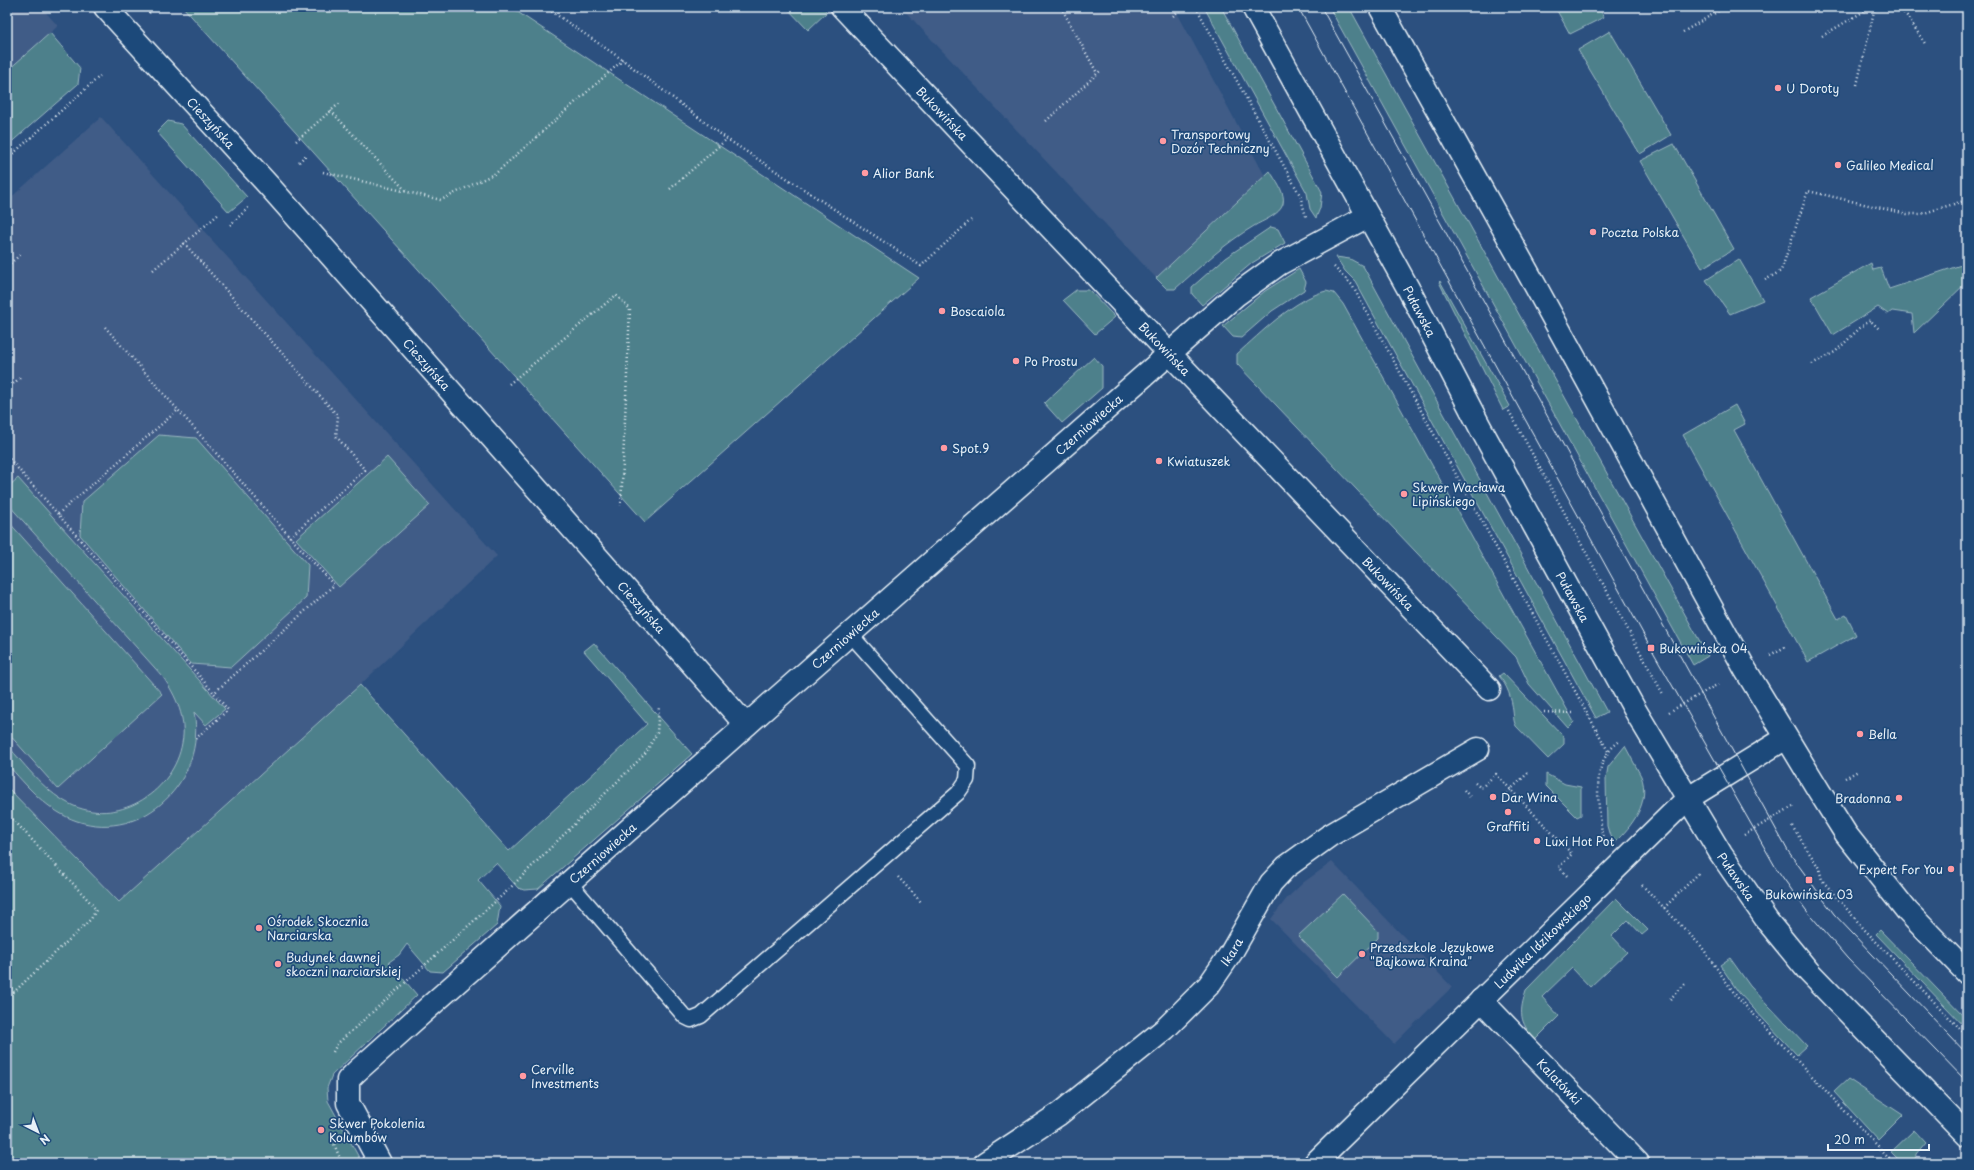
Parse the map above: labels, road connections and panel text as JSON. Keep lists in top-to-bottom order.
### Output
{
  "streets": {
    "street": [
      "Bukowińska",
      "Cieszyńska",
      "Puławska",
      "Czerniowiecka",
      "Ludwika Idzikowskiego",
      "Ikara",
      "Kalatówki"
    ]
  },
  "crossings": [
    ["Bukowińska", "Czerniowiecka"],
    ["Cieszyńska", "Czerniowiecka"],
    ["Puławska", "Czerniowiecka"],
    ["Puławska", "Ludwika Idzikowskiego"],
    ["Ludwika Idzikowskiego", "Kalatówki"]
  ],
  "places": {
    "other": [
      "U Doroty",
      "Transportowy Dozór Techniczny",
      "Galileo Medical",
      "Alior Bank",
      "Poczta Polska",
      "Boscaiola",
      "Po Prostu",
      "Spot.9",
      "Kwiatuszek",
      "Skwer Wacława Lipińskiego",
      "Bella",
      "Dar Wina",
      "Bradonna",
      "Graffiti",
      "Luxi Hot Pot",
      "Expert For You",
      "Ośrodek Skocznia Narciarska",
      "Przedszkole Językowe \"Bajkowa Kraina\"",
      "Budynek dawnej skoczni narciarskiej",
      "Cerville Investments",
      "Skwer Pokolenia Kolumbów"
    ],
    "transit": ["Bukowińska 04", "Bukowińska 03"]
  },
  "scale_bar": "20 m",
  "north": "bottom right"
}
